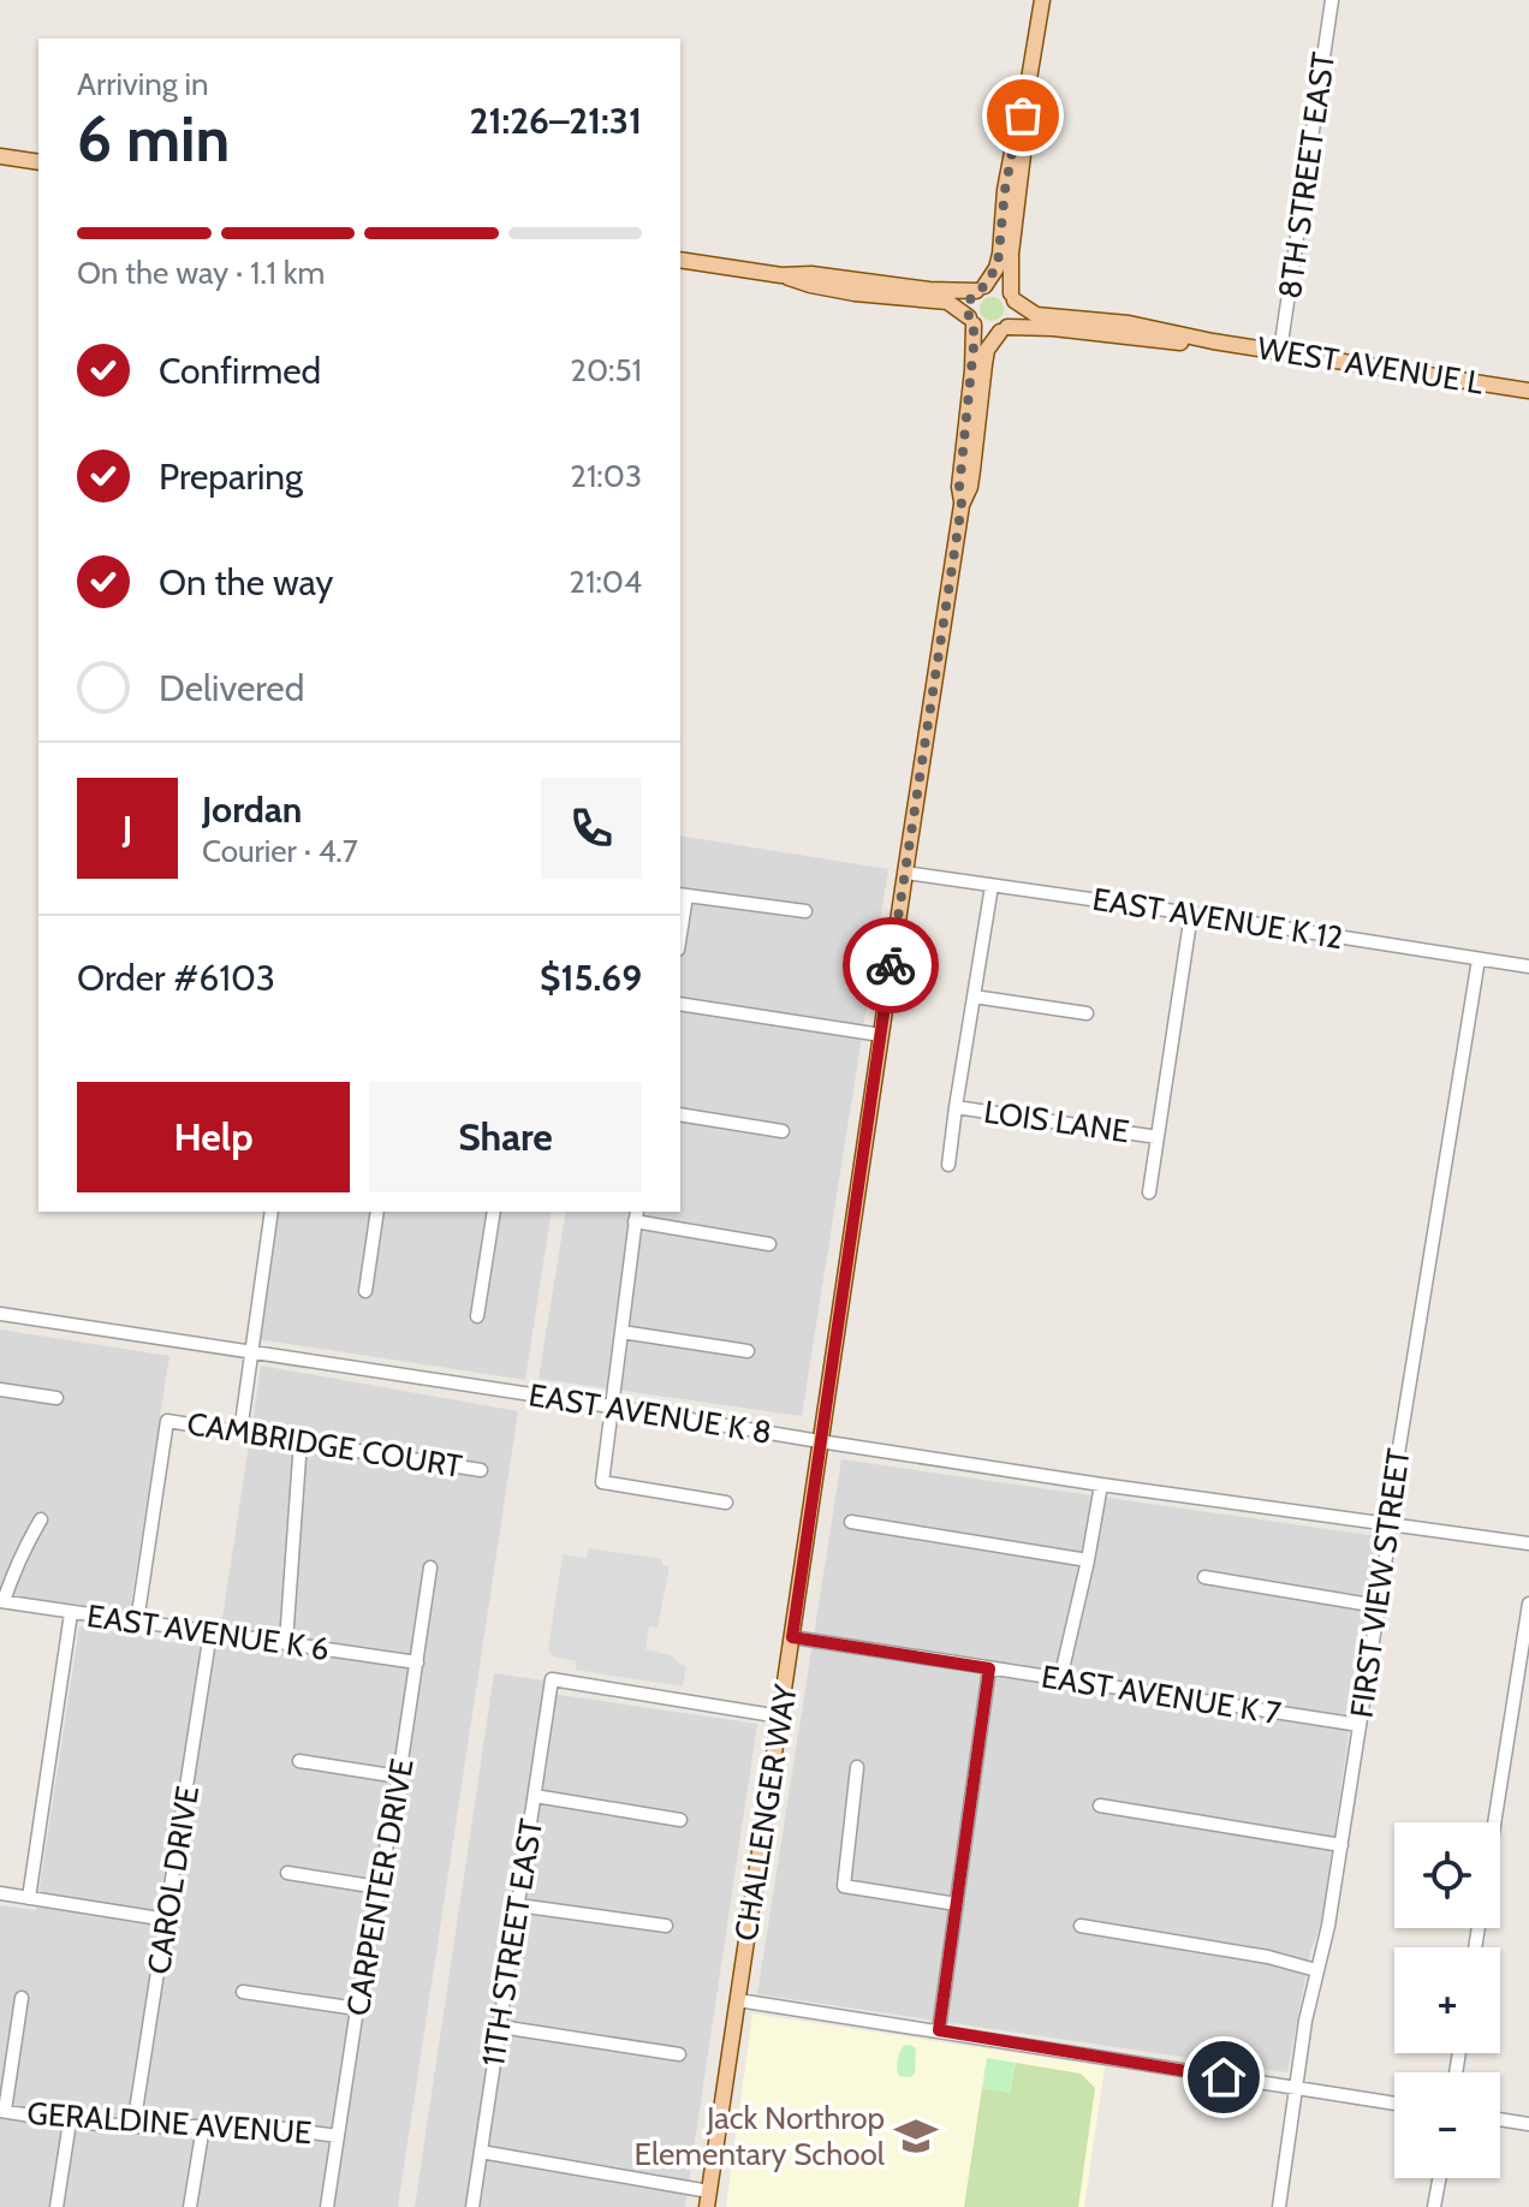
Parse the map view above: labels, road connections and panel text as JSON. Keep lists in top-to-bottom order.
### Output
{
  "streets": {
    "main road": ["WEST AVENUE L", "CHALLENGER WAY"],
    "street": [
      "8TH STREET EAST",
      "EAST AVENUE K 12",
      "LOIS LANE",
      "EAST AVENUE K 8",
      "CAMBRIDGE COURT",
      "FIRST VIEW STREET",
      "EAST AVENUE K 6",
      "EAST AVENUE K 7",
      "CAROL DRIVE",
      "CARPENTER DRIVE",
      "11TH STREET EAST",
      "GERALDINE AVENUE"
    ]
  },
  "crossings": [
    ["8TH STREET EAST", "WEST AVENUE L"],
    ["WEST AVENUE L", "CHALLENGER WAY"],
    ["EAST AVENUE K 12", "FIRST VIEW STREET"],
    ["EAST AVENUE K 12", "CHALLENGER WAY"],
    ["EAST AVENUE K 8", "FIRST VIEW STREET"],
    ["EAST AVENUE K 8", "CHALLENGER WAY"],
    ["CAMBRIDGE COURT", "EAST AVENUE K 6"],
    ["FIRST VIEW STREET", "EAST AVENUE K 7"],
    ["EAST AVENUE K 6", "CAROL DRIVE"],
    ["EAST AVENUE K 6", "CARPENTER DRIVE"],
    ["EAST AVENUE K 7", "CHALLENGER WAY"],
    ["CHALLENGER WAY", "11TH STREET EAST"],
    ["CAROL DRIVE", "GERALDINE AVENUE"],
    ["CARPENTER DRIVE", "GERALDINE AVENUE"]
  ],
  "places": {
    "school or university": ["Jack Northrop Elementary School"]
  },
  "page": {
    "heading": ["6 min", "Arriving in", "21:26–21:31"],
    "panel": [
      "Jordan",
      "Courier · 4.7",
      "Order #6103",
      "$15.69"
    ],
    "bar": "On the way · 1.1 km",
    "list": [
      ["Confirmed", "20:51"],
      ["Preparing", "21:03"],
      ["On the way", "21:04"],
      "Delivered"
    ],
    "round": "J",
    "buttons": ["Help", "Share"],
    "map_buttons": ["+", "−"]
  }
}
